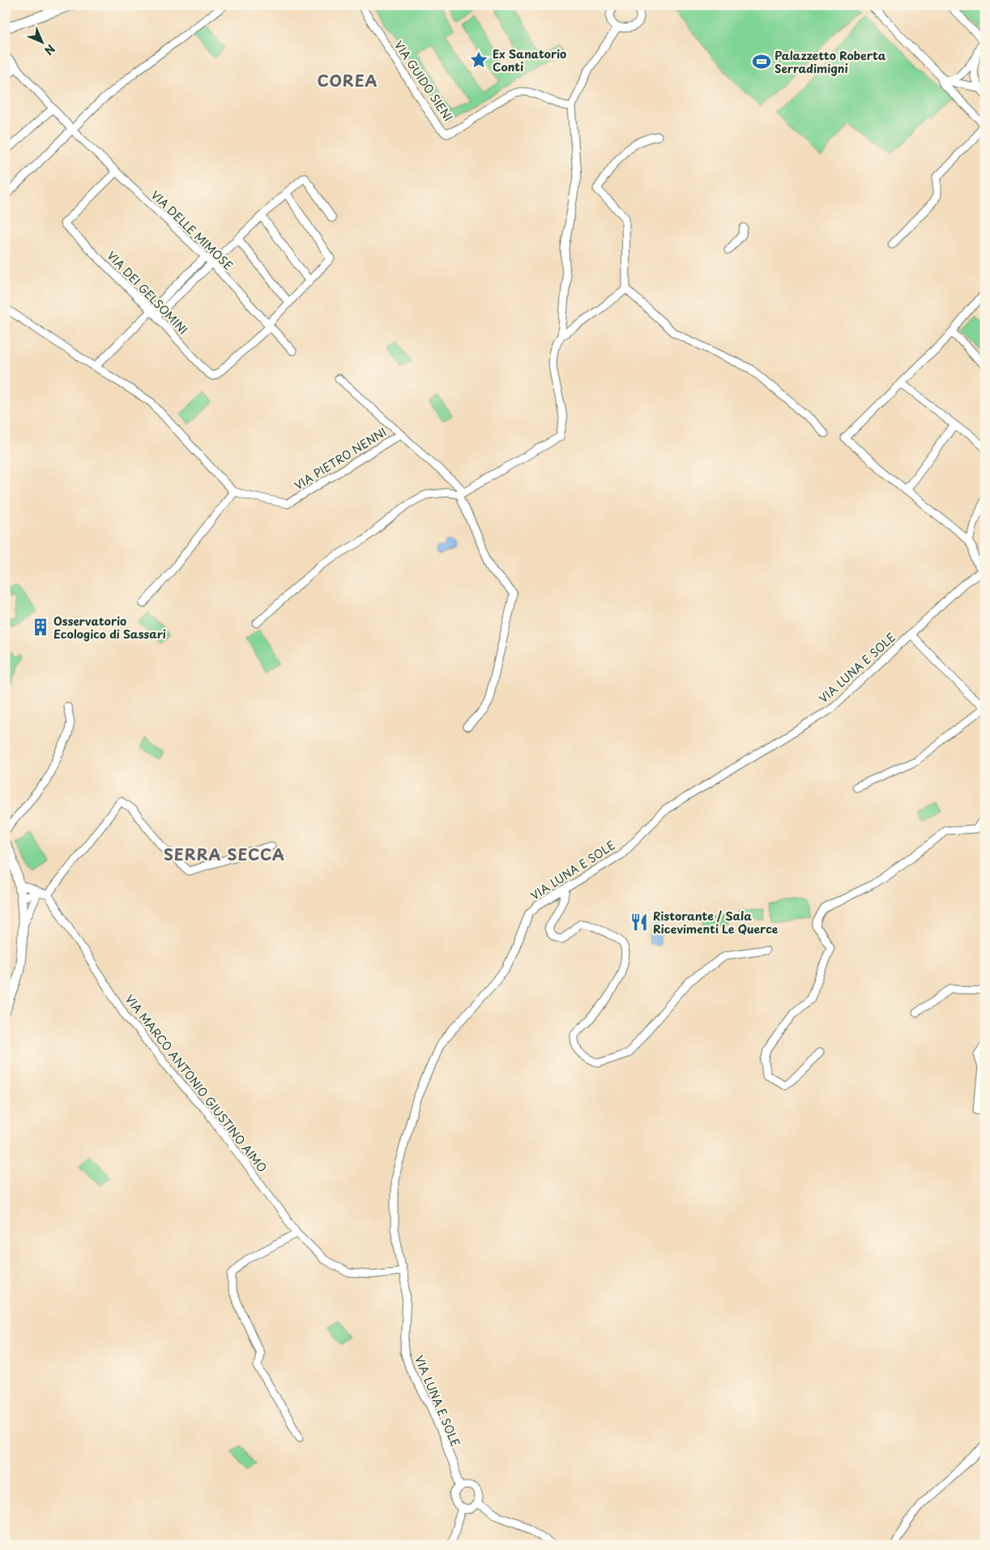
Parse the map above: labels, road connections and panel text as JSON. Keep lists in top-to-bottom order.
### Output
{
  "streets": {
    "street": [
      "VIA GUIDO SIENI",
      "VIA DELLE MIMOSE",
      "VIA DEI GELSOMINI",
      "VIA PIETRO NENNI",
      "VIA LUNA E SOLE",
      "VIA MARCO ANTONIO GIUSTINO AIMO"
    ]
  },
  "crossings": [
    ["VIA DELLE MIMOSE", "VIA DEI GELSOMINI"],
    ["VIA LUNA E SOLE", "VIA MARCO ANTONIO GIUSTINO AIMO"]
  ],
  "districts": ["COREA", "SERRA SECCA"],
  "places": {
    "place": ["Ex Sanatorio Conti"],
    "sports": ["Palazzetto Roberta Serradimigni"],
    "building": ["Osservatorio Ecologico di Sassari"],
    "restaurant": ["Ristorante / Sala Ricevimenti Le Querce"]
  },
  "north": "bottom right"
}
